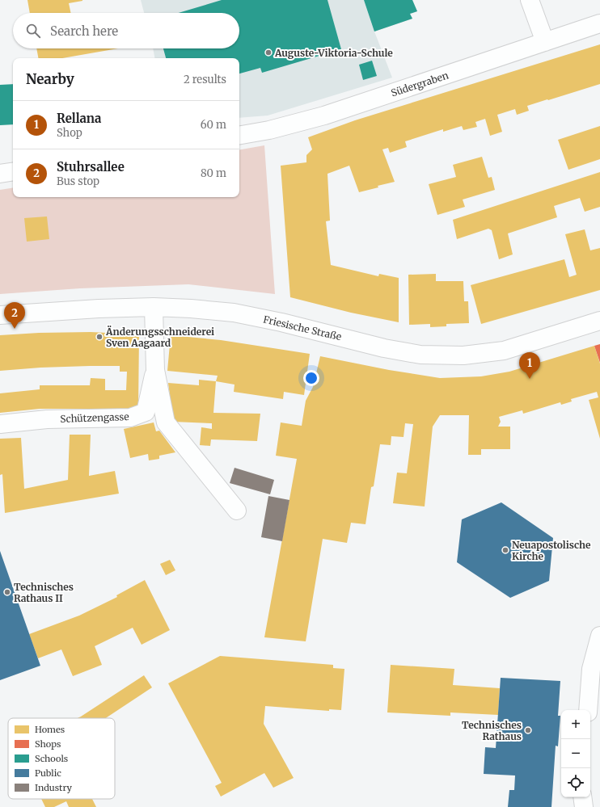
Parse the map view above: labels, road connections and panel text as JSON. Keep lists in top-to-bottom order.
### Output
{
  "streets": {
    "street": ["Südergraben", "Friesische Straße", "Schützengasse"]
  },
  "crossings": [
    ["Friesische Straße", "Schützengasse"]
  ],
  "places": [
    "Auguste-Viktoria-Schule",
    "Änderungsschneiderei Sven Aagaard",
    "Neuapostolische Kirche",
    "Technisches Rathaus II",
    "Technisches Rathaus"
  ],
  "legend": [
    "Homes",
    "Shops",
    "Schools",
    "Public",
    "Industry"
  ],
  "page": {
    "search": "Search here",
    "heading": ["Nearby", "2 results"],
    "list": [
      {
        "mark": "1",
        "name": "Rellana",
        "note": "Shop",
        "value": "60 m"
      },
      {
        "mark": "2",
        "name": "Stuhrsallee",
        "note": "Bus stop",
        "value": "80 m"
      }
    ],
    "pins": ["2", "1"],
    "map_buttons": ["+", "−"]
  }
}
